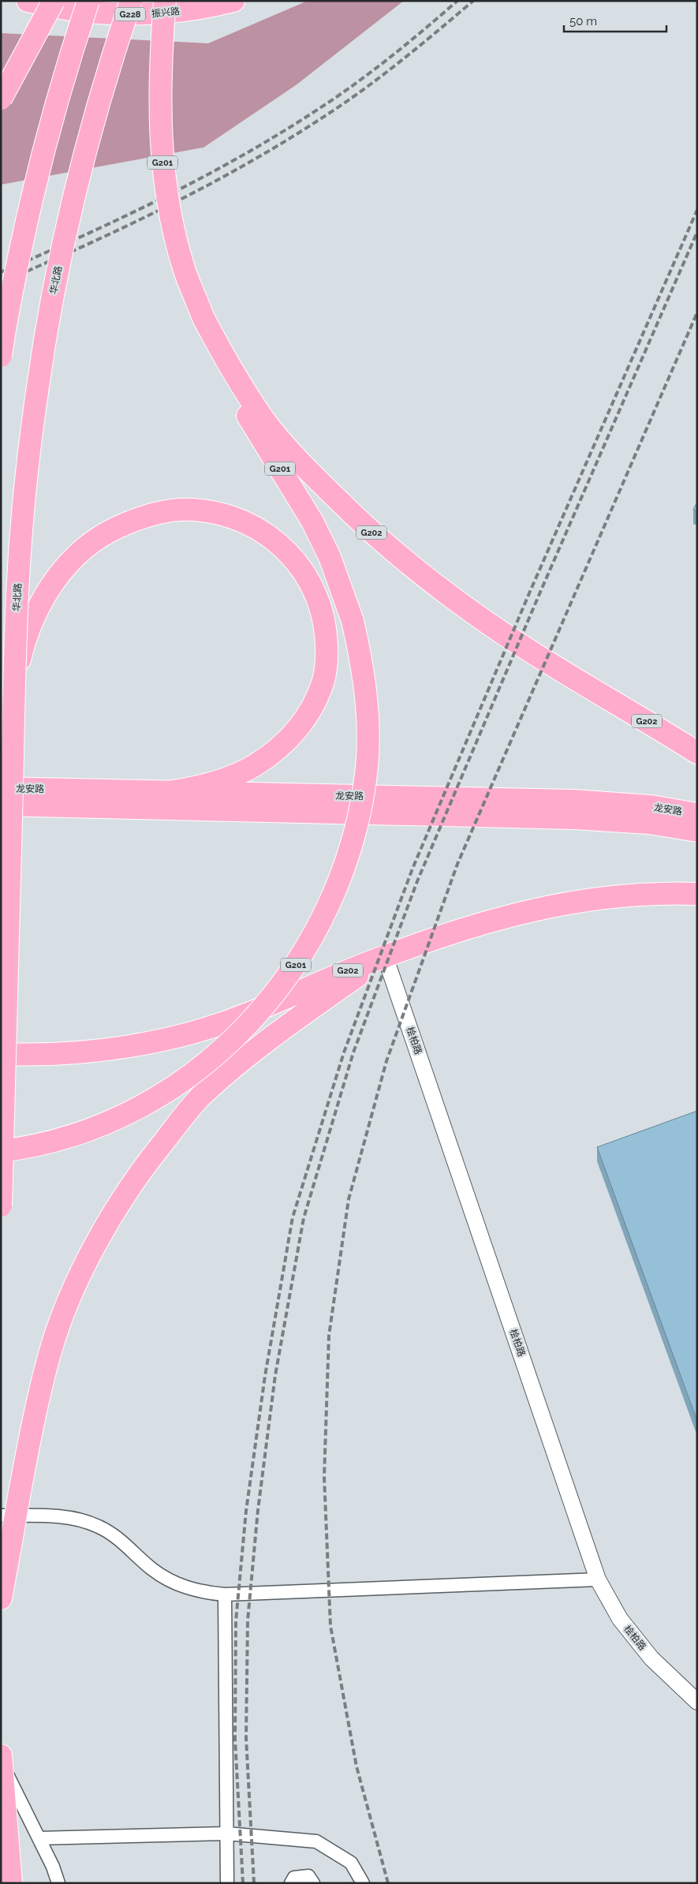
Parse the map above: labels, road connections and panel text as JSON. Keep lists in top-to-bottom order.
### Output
{
  "streets": {
    "highway": [
      "振兴路",
      "G228",
      "G201",
      "华北路",
      "G202",
      "龙安路"
    ],
    "street": ["桧柏路"]
  },
  "crossings": [
    ["G201", "G202"],
    ["G202", "桧柏路"]
  ],
  "scale_bar": "50 m"
}
